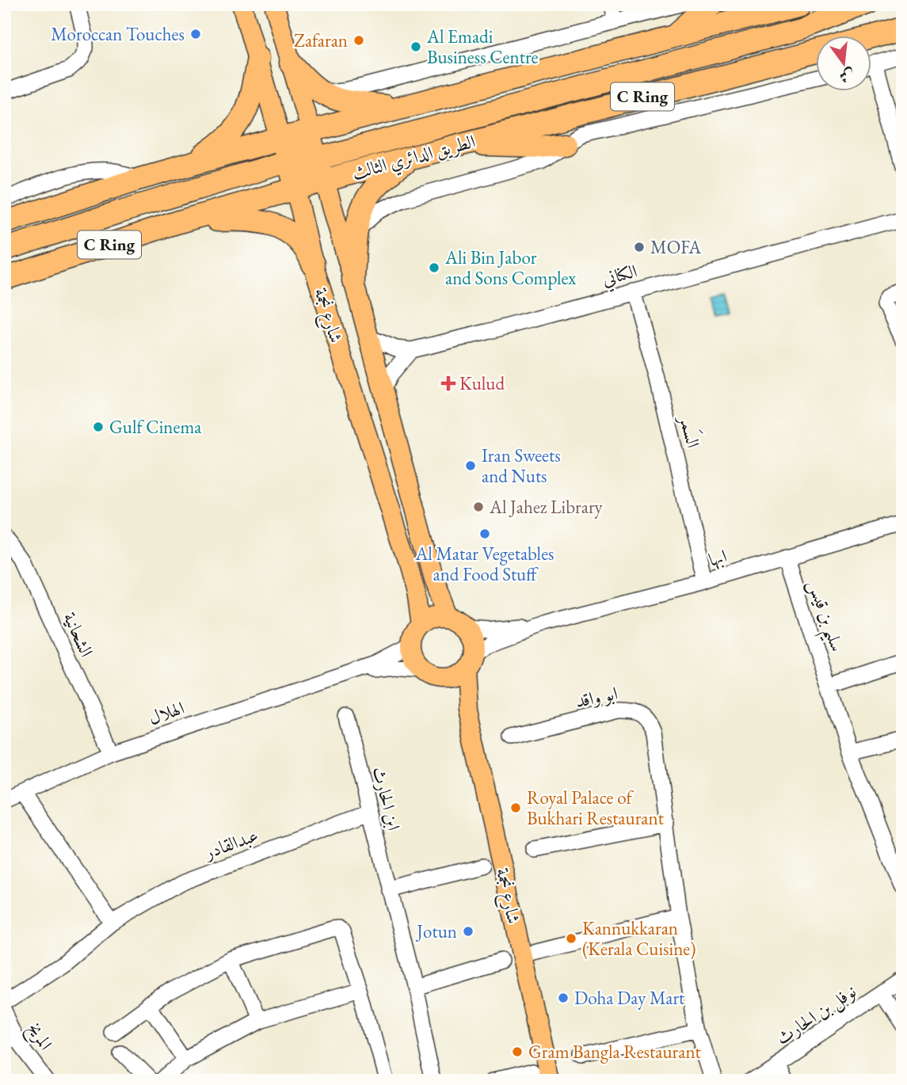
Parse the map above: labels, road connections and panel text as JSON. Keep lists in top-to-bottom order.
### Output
{
  "streets": {
    "highway": ["C Ring", "الطريق الدائري الثالث"],
    "main road": ["شارع نجمة"],
    "street": [
      "الكناني",
      "السَمر",
      "ابها",
      "سليم بن قيس",
      "الشحانية",
      "ابو واقد",
      "الهلال",
      "ابن الحارث",
      "عبدالقادر",
      "نوفل بن الحارث",
      "المريخ"
    ]
  },
  "crossings": [
    ["الطريق الدائري الثالث", "شارع نجمة"],
    ["الكناني", "شارع نجمة"],
    ["الكناني", "السَمر"],
    ["شارع نجمة", "ابها"],
    ["شارع نجمة", "الهلال"],
    ["السَمر", "ابها"],
    ["ابها", "سليم بن قيس"],
    ["ابها", "الهلال"],
    ["الشحانية", "الهلال"],
    ["ابن الحارث", "عبدالقادر"]
  ],
  "places": {
    "other": [
      "Moroccan Touches",
      "Zafaran",
      "Al Emadi Business Centre",
      "MOFA",
      "Ali Bin Jabor and Sons Complex",
      "Gulf Cinema",
      "Iran Sweets and Nuts",
      "Al Jahez Library",
      "Al Matar Vegetables and Food Stuff",
      "Royal Palace of Bukhari Restaurant",
      "Jotun",
      "Kannukkaran (Kerala Cuisine)",
      "Doha Day Mart",
      "Gram Bangla Restaurant"
    ],
    "health": ["Kulud"]
  },
  "north": "bottom"
}
